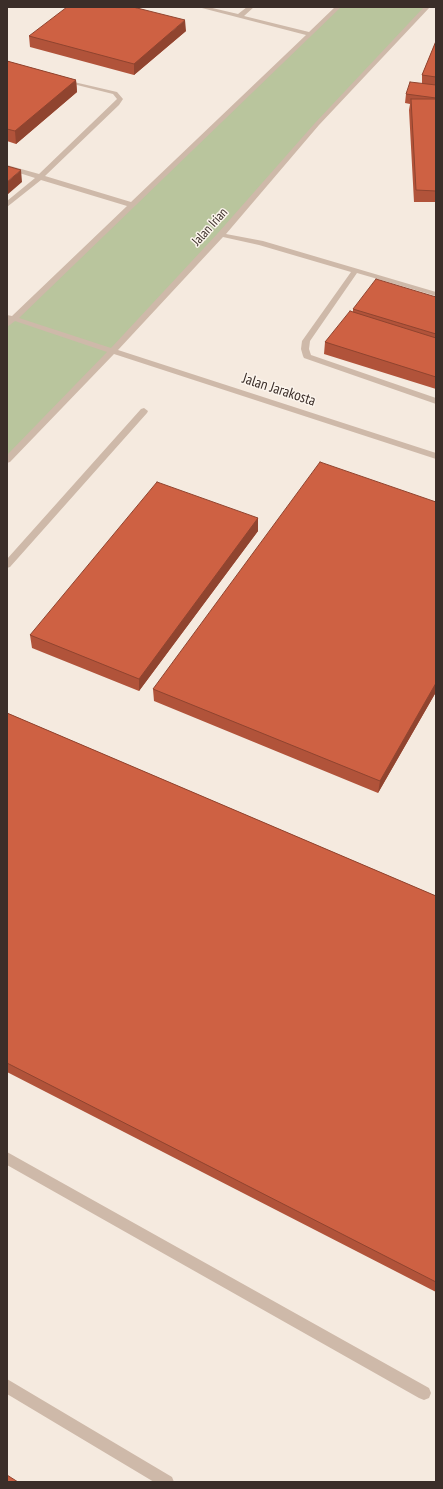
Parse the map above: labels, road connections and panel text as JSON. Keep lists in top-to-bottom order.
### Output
{
  "streets": {
    "street": ["Jalan Irian", "Jalan Jarakosta"]
  },
  "crossings": [
    ["Jalan Irian", "Jalan Jarakosta"]
  ]
}
